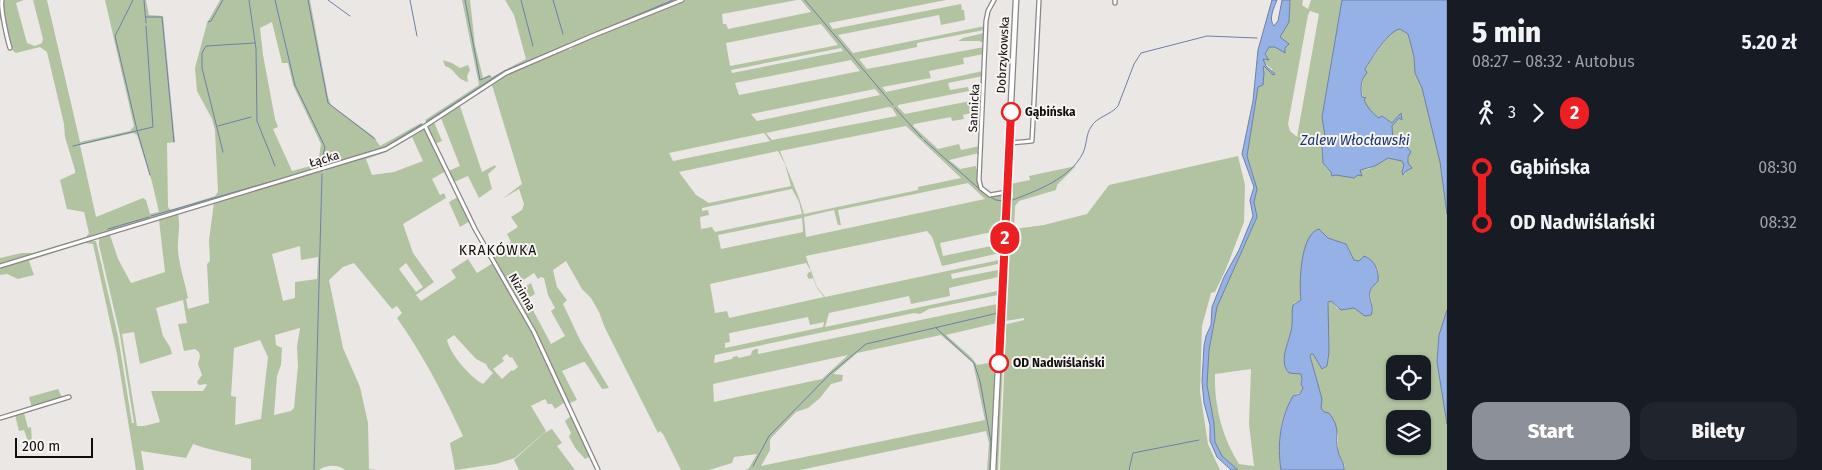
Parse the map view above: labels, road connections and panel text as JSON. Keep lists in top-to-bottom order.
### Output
{
  "streets": {
    "main road": ["Dobrzykowska"],
    "street": ["Sannicka", "Łącka", "Nizinna"]
  },
  "crossings": [
    ["Dobrzykowska", "Sannicka"],
    ["Łącka", "Nizinna"]
  ],
  "districts": ["KRAKÓWKA"],
  "water": ["Zalew Włocławski"],
  "places": ["Gąbińska", "OD Nadwiślański"],
  "lines": ["bus line 2"],
  "scale_bar": "200 m",
  "page": {
    "on_map": "2",
    "heading": ["5 min", "08:27 – 08:32 · Autobus", "5.20 zł"],
    "legs": ["3", "2"],
    "list": [
      {
        "name": "Gąbińska",
        "value": "08:30"
      },
      {
        "name": "OD Nadwiślański",
        "value": "08:32"
      }
    ],
    "buttons": ["Start", "Bilety"],
    "scale": "200 m"
  }
}
